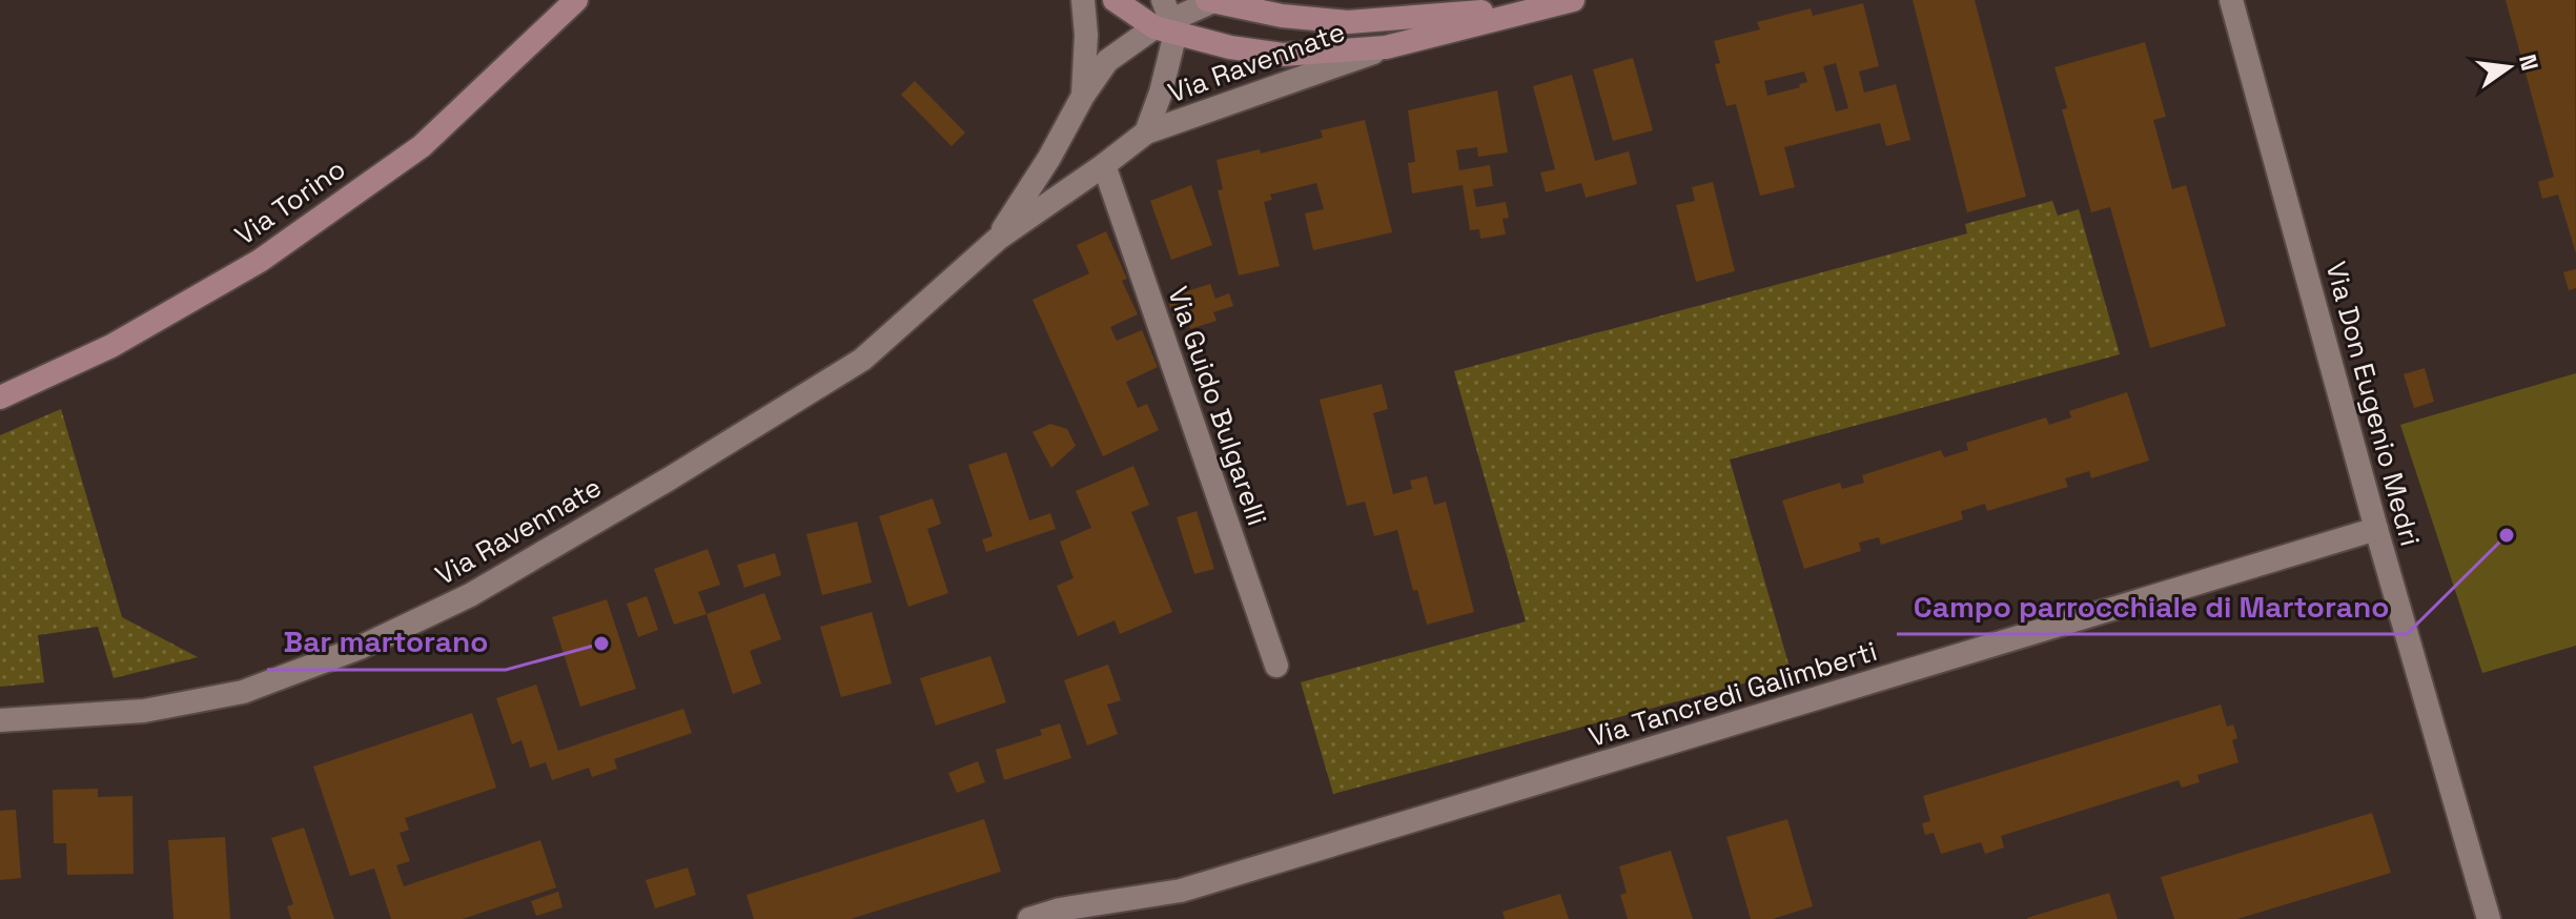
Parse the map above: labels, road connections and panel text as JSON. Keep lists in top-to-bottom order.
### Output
{
  "streets": {
    "main road": ["Via Ravennate", "Via Torino"],
    "street": ["Via Don Eugenio Medri", "Via Guido Bulgarelli", "Via Tancredi Galimberti"]
  },
  "crossings": [
    ["Via Ravennate", "Via Guido Bulgarelli"],
    ["Via Don Eugenio Medri", "Via Tancredi Galimberti"]
  ],
  "places": ["Campo parrocchiale di Martorano", "Bar martorano"],
  "north": "right"
}
